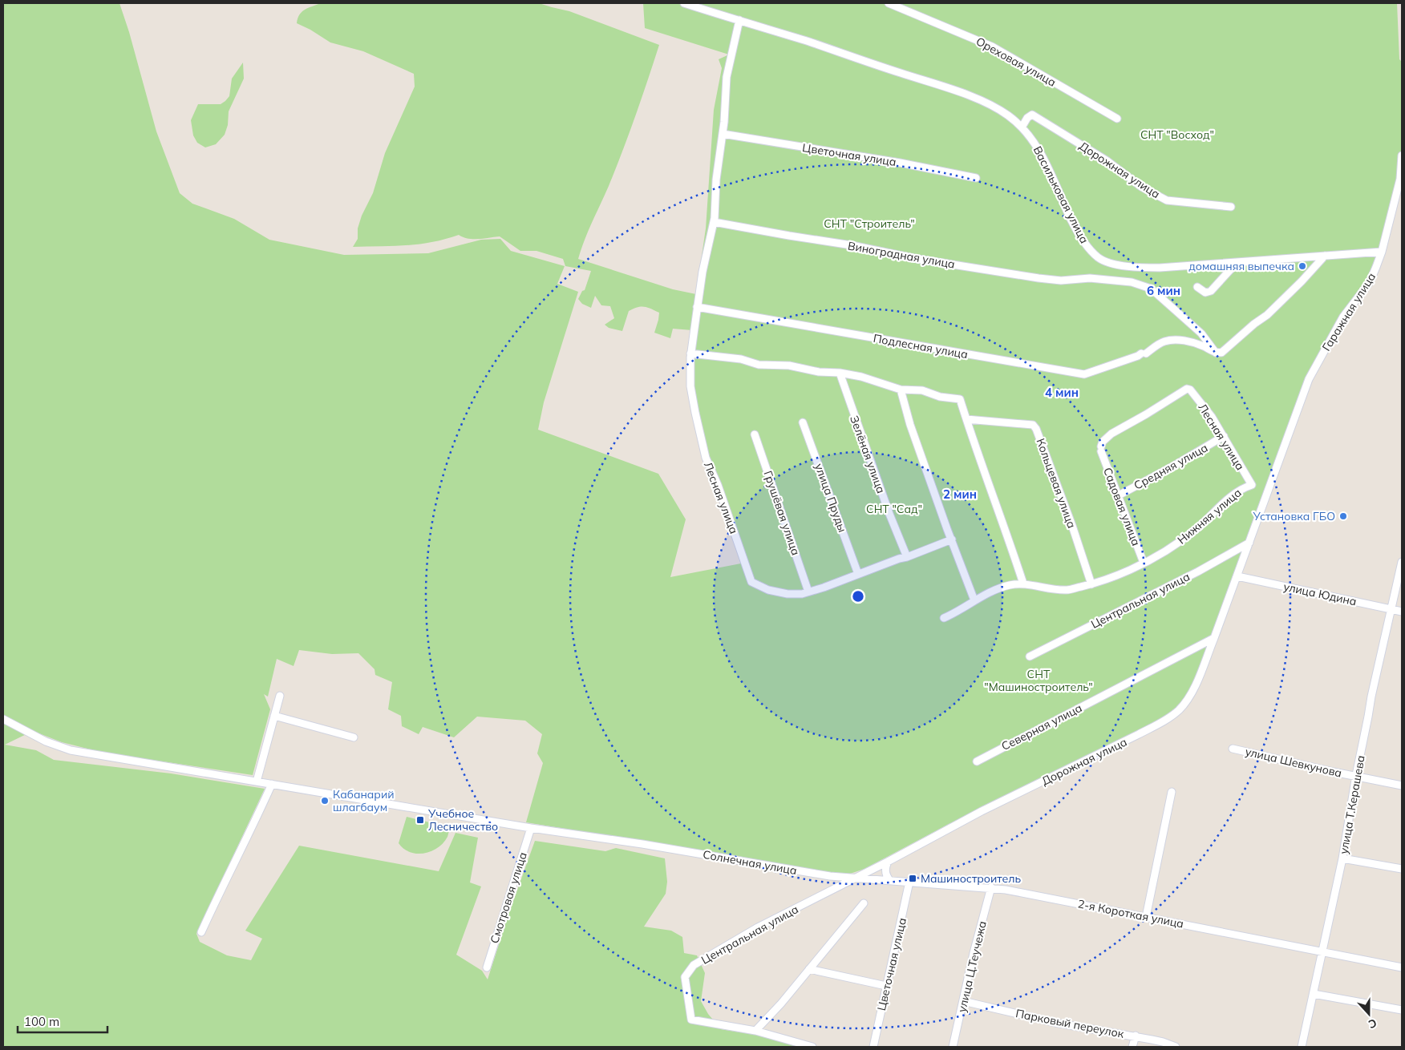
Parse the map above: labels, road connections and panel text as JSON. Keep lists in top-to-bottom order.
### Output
{
  "streets": {
    "street": [
      "Ореховая улица",
      "Цветочная улица",
      "Дорожная улица",
      "Васильковая улица",
      "Виноградная улица",
      "Гаражная улица",
      "Подлесная улица",
      "Лесная улица",
      "Зелёная улица",
      "Средняя улица",
      "Кольцевая улица",
      "улица Пруды",
      "Садовая улица",
      "Грушёвая улица",
      "Нижняя улица",
      "улица Юдина",
      "Центральная улица",
      "Северная улица",
      "улица Шевкунова",
      "улица Т.Керашева",
      "Солнечная улица",
      "Смотровая улица",
      "2-я Короткая улица",
      "улица Ц.Теучежа",
      "Парковый переулок"
    ]
  },
  "crossings": [
    ["Цветочная улица", "2-я Короткая улица"],
    ["Дорожная улица", "Васильковая улица"],
    ["Дорожная улица", "Гаражная улица"],
    ["Дорожная улица", "улица Юдина"],
    ["Дорожная улица", "Центральная улица"],
    ["Дорожная улица", "Северная улица"],
    ["Дорожная улица", "Солнечная улица"],
    ["Дорожная улица", "2-я Короткая улица"],
    ["Виноградная улица", "Подлесная улица"],
    ["Гаражная улица", "улица Юдина"],
    ["Гаражная улица", "Центральная улица"],
    ["Лесная улица", "Средняя улица"],
    ["Лесная улица", "Садовая улица"],
    ["Лесная улица", "Грушёвая улица"],
    ["Лесная улица", "Нижняя улица"],
    ["Средняя улица", "Садовая улица"],
    ["Кольцевая улица", "Нижняя улица"],
    ["Садовая улица", "Нижняя улица"],
    ["улица Юдина", "улица Т.Керашева"],
    ["Центральная улица", "Солнечная улица"],
    ["Центральная улица", "2-я Короткая улица"],
    ["улица Шевкунова", "улица Т.Керашева"],
    ["улица Т.Керашева", "2-я Короткая улица"],
    ["Солнечная улица", "Смотровая улица"],
    ["Солнечная улица", "2-я Короткая улица"],
    ["2-я Короткая улица", "улица Ц.Теучежа"],
    ["улица Ц.Теучежа", "Парковый переулок"]
  ],
  "parks": [
    "СНТ \"Восход\"",
    "СНТ \"Строитель\"",
    "СНТ \"Сад\"",
    "СНТ \"Машиностроитель\""
  ],
  "places": {
    "other": ["домашняя выпечка", "Установка ГБО", "Кабанарий шлагбаум"],
    "transit": ["Учебное Лесничество", "Машиностроитель"]
  },
  "scale_bar": "100 m",
  "north": "bottom",
  "rings": ["6 мин", "4 мин", "2 мин"]
}
